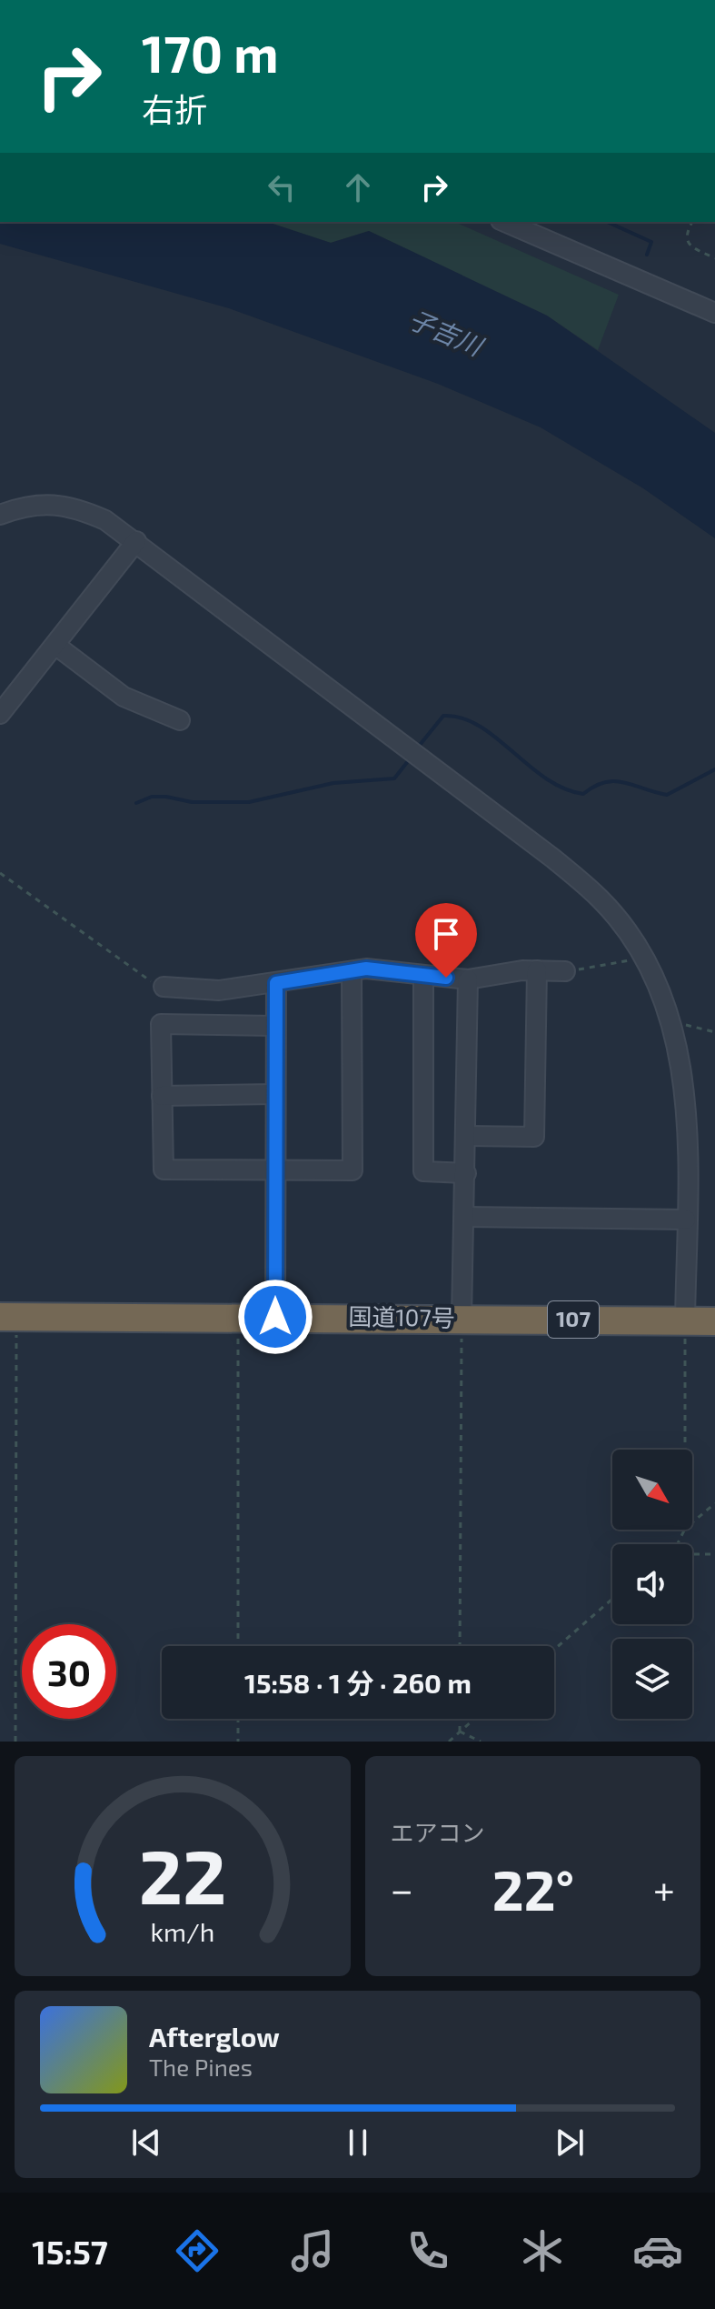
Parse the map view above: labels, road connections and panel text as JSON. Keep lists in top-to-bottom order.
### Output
{
  "streets": {
    "highway": ["国道107号", "107"]
  },
  "water": ["子吉川"],
  "north": "bottom right",
  "page": {
    "turn": ["170 m", "右折"],
    "limit": "30",
    "trip": "15:58 · 1 分 · 260 m",
    "tile": "エアコン",
    "heat": ["−", "22°", "+"],
    "song": ["Afterglow", "The Pines"],
    "tabs": "15:57",
    "gauge": ["22", "km/h"]
  }
}
